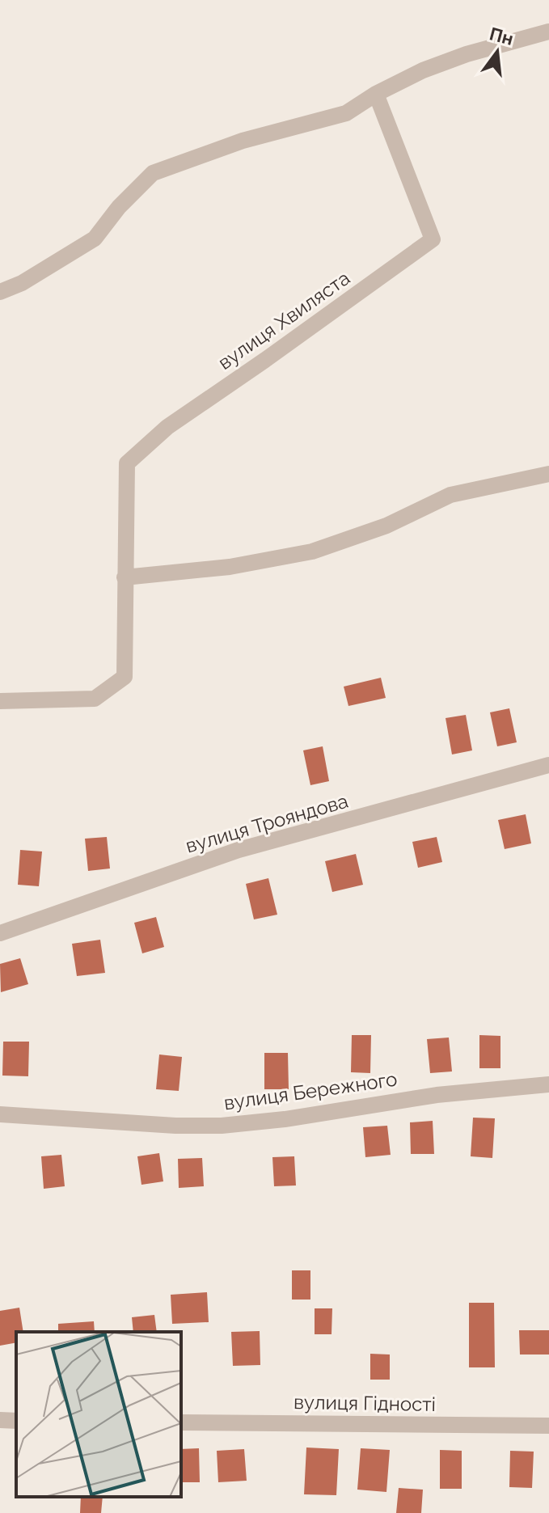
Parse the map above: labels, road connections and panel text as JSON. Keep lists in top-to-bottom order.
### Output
{
  "streets": {
    "street": [
      "вулиця Хвиляста",
      "вулиця Трояндова",
      "вулиця Бережного",
      "вулиця Гідності"
    ]
  },
  "north": "top"
}
